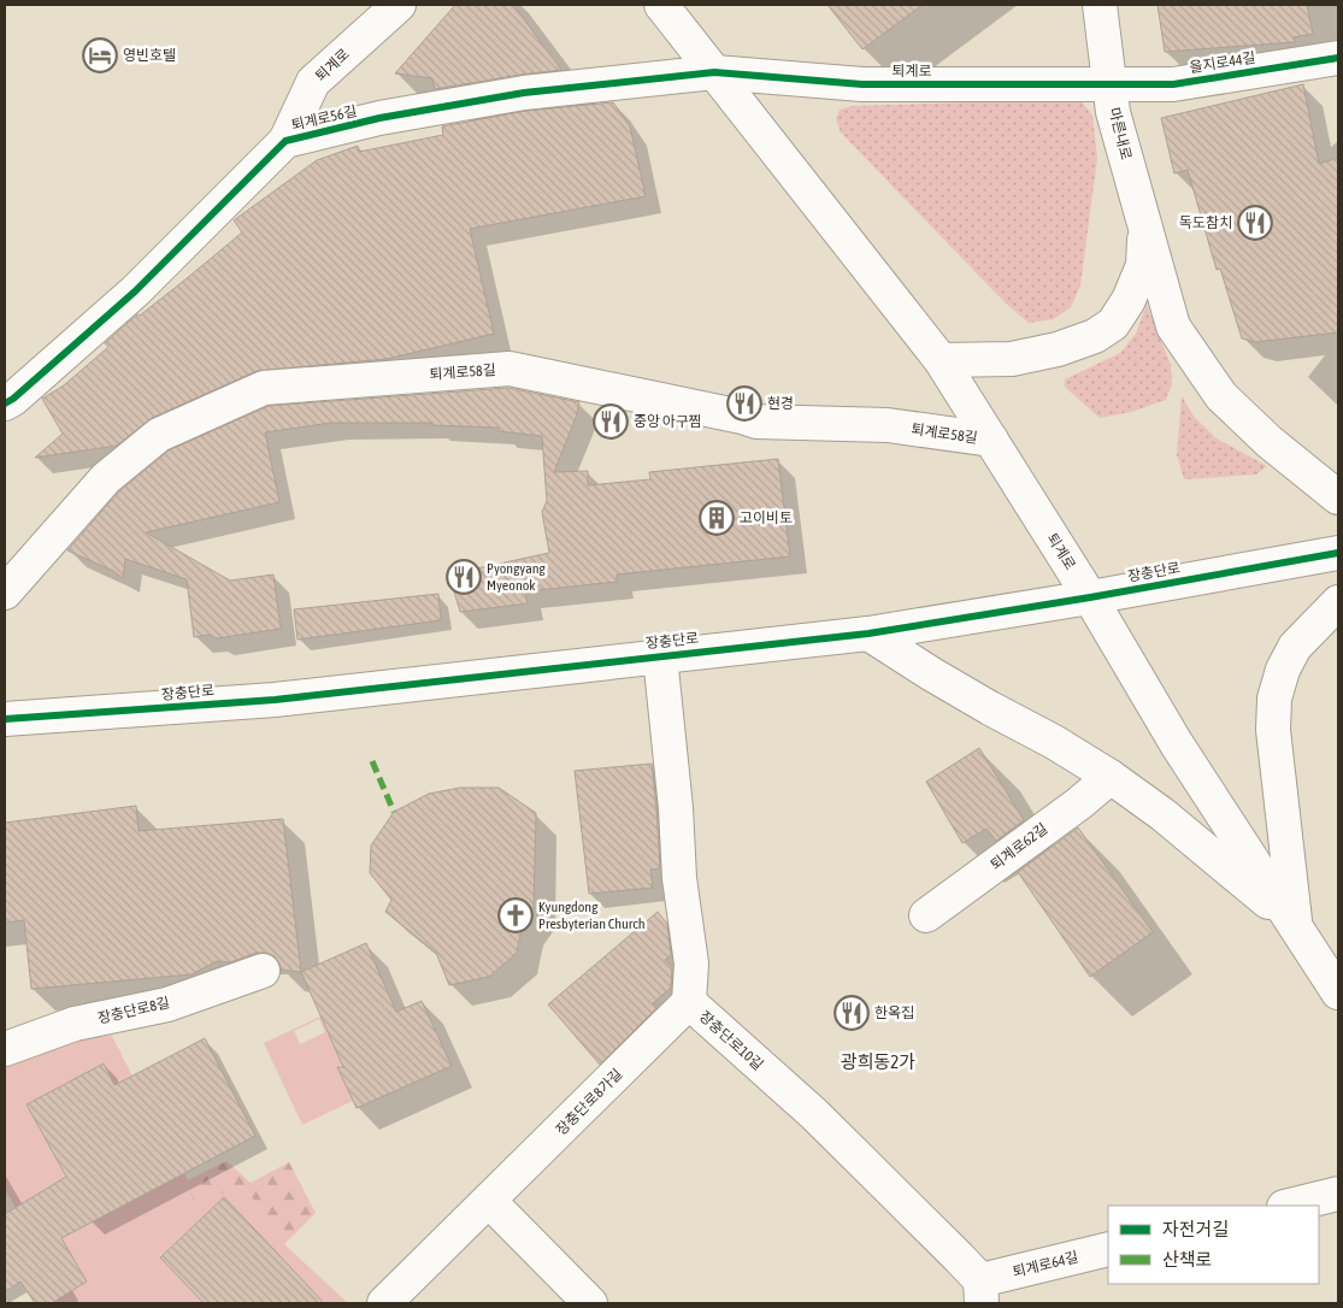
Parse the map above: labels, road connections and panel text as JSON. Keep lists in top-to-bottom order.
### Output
{
  "streets": {
    "street": [
      "을지로44길",
      "퇴계로",
      "퇴계로56길",
      "마른내로",
      "퇴계로58길",
      "장충단로",
      "퇴계로62길",
      "장충단로8길",
      "장충단로10길",
      "장충단로8가길",
      "퇴계로64길"
    ]
  },
  "crossings": [
    ["을지로44길", "퇴계로"],
    ["을지로44길", "마른내로"],
    ["퇴계로", "퇴계로56길"],
    ["퇴계로", "마른내로"],
    ["퇴계로", "퇴계로58길"],
    ["퇴계로", "장충단로"],
    ["장충단로", "장충단로10길"],
    ["장충단로10길", "장충단로8가길"],
    ["장충단로10길", "퇴계로64길"]
  ],
  "districts": ["광희동2가"],
  "places": {
    "hotel": ["영빈호텔"],
    "restaurant": [
      "독도참치",
      "현경",
      "중앙 아구찜",
      "Pyongyang Myeonok",
      "한옥집"
    ],
    "building": ["고이비토"],
    "church": ["Kyungdong Presbyterian Church"]
  },
  "legend": ["자전거길", "산책로"]
}
